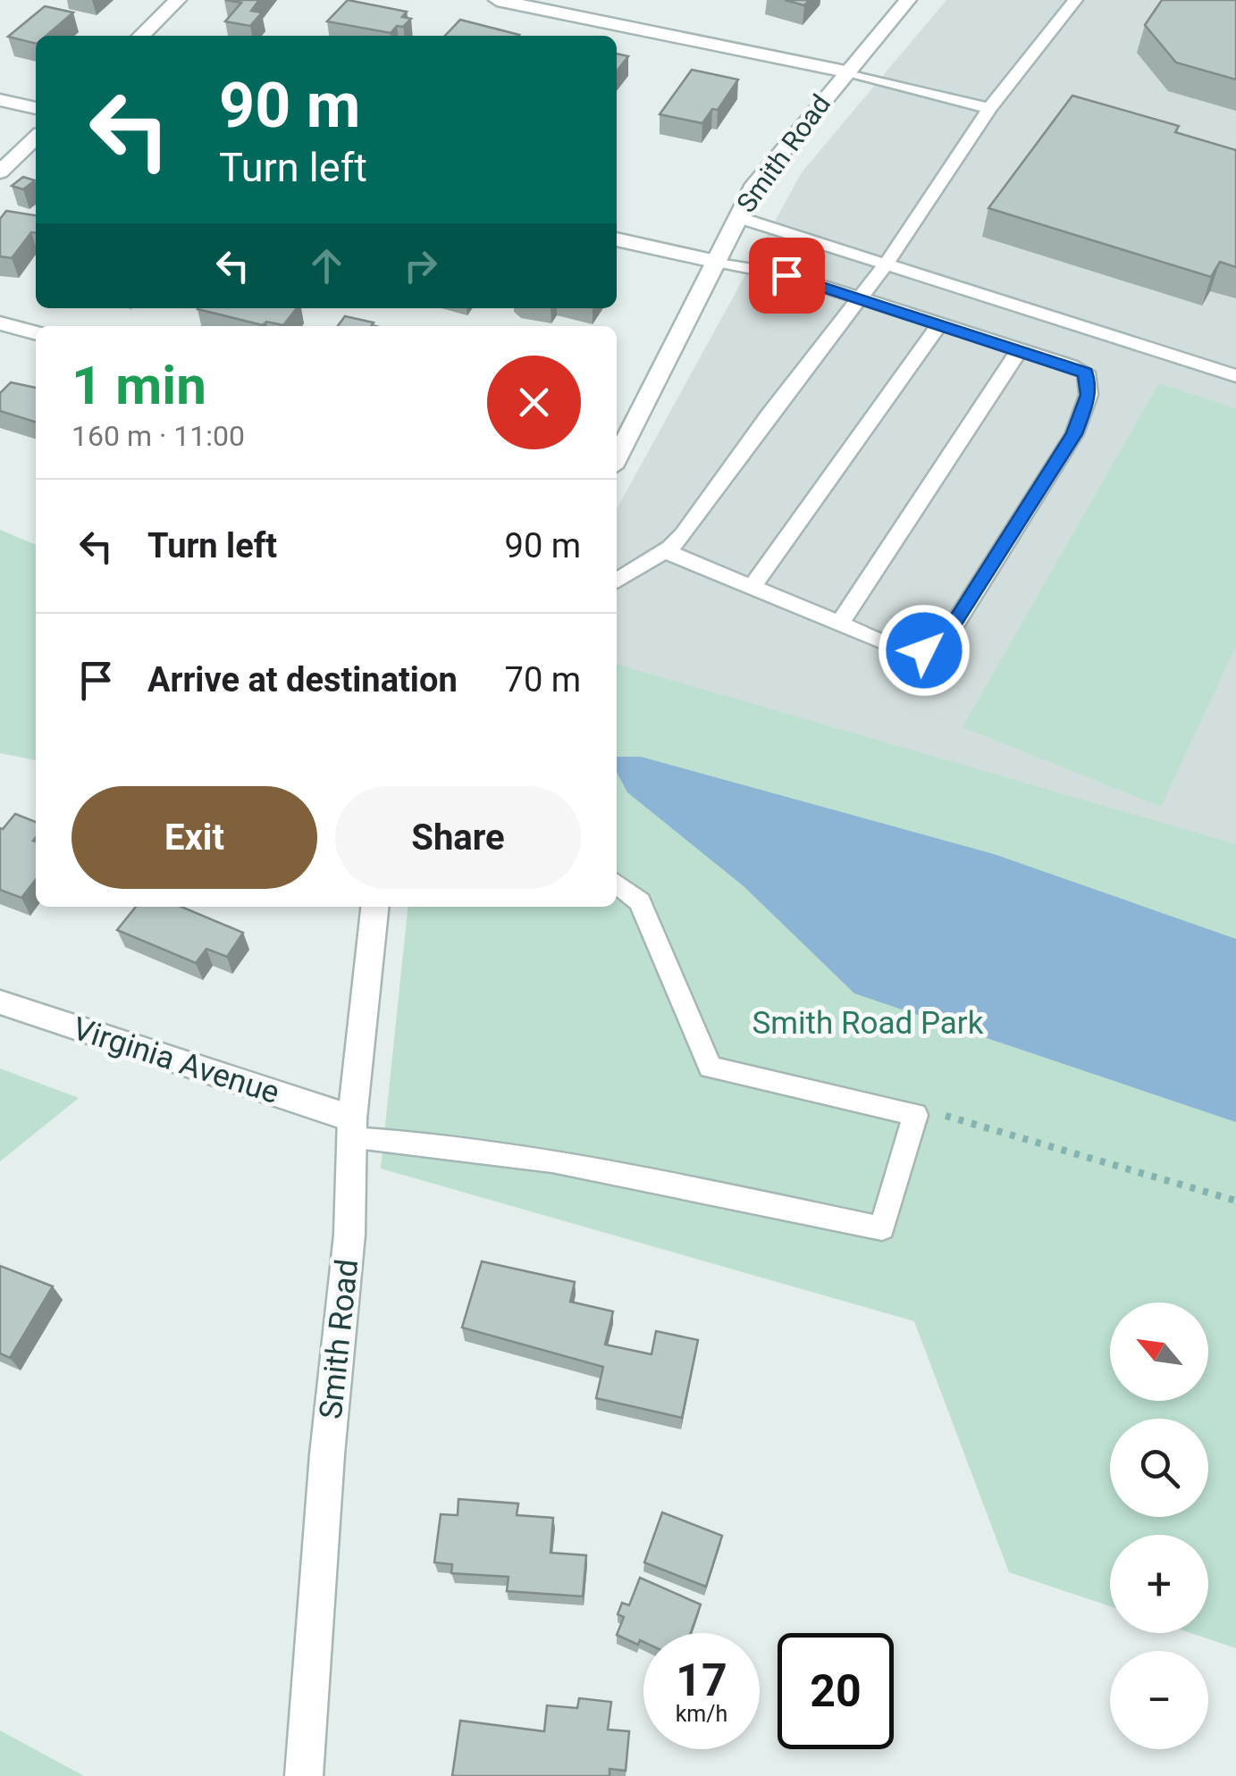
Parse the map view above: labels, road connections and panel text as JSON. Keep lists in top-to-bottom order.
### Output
{
  "streets": {
    "street": ["Smith Road", "Virginia Avenue"]
  },
  "crossings": [
    ["Smith Road", "Virginia Avenue"]
  ],
  "parks": ["Smith Road Park"],
  "north": "top left",
  "page": {
    "turn": ["90 m", "Turn left"],
    "heading": ["1 min", "160 m · 11:00"],
    "list": [
      {
        "name": "Turn left",
        "value": "90 m"
      },
      {
        "name": "Arrive at destination",
        "value": "70 m"
      }
    ],
    "buttons": ["Exit", "Share"],
    "map_buttons": ["+", "−"],
    "speed": "17 km/h",
    "limit": "20"
  }
}
